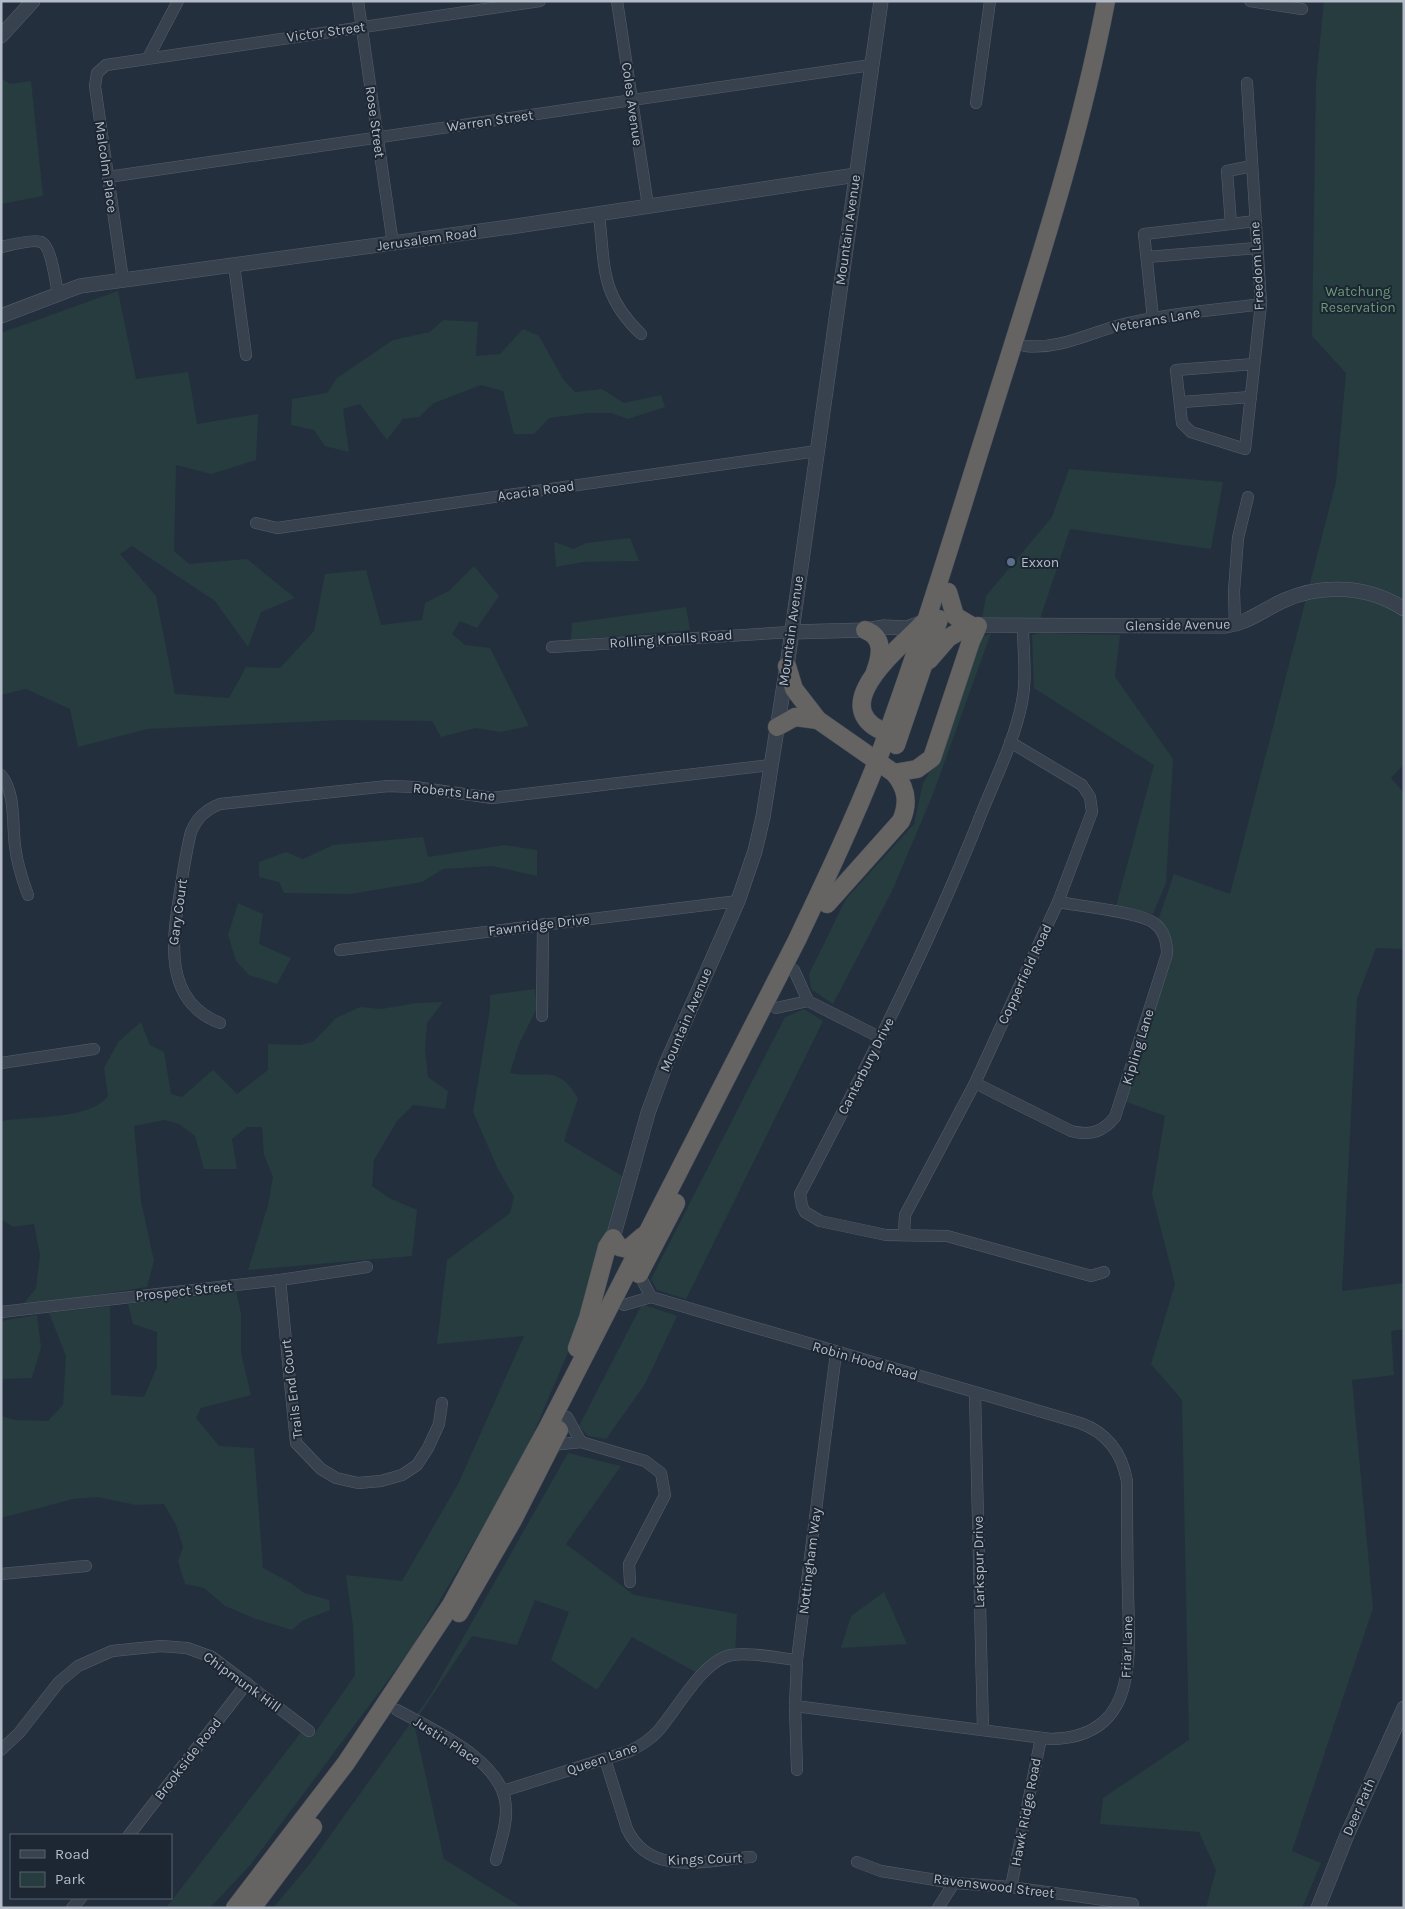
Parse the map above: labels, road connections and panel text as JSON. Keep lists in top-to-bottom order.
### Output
{
  "streets": {
    "street": [
      "Victor Street",
      "Coles Avenue",
      "Warren Street",
      "Rose Street",
      "Malcolm Place",
      "Mountain Avenue",
      "Jerusalem Road",
      "Freedom Lane",
      "Veterans Lane",
      "Acacia Road",
      "Glenside Avenue",
      "Rolling Knolls Road",
      "Roberts Lane",
      "Gary Court",
      "Fawnridge Drive",
      "Copperfield Road",
      "Kipling Lane",
      "Canterbury Drive",
      "Prospect Street",
      "Robin Hood Road",
      "Trails End Court",
      "Nottingham Way",
      "Larkspur Drive",
      "Friar Lane",
      "Chipmunk Hill",
      "Justin Place",
      "Brookside Road",
      "Queen Lane",
      "Deer Path",
      "Hawk Ridge Road",
      "Kings Court",
      "Ravenswood Street"
    ]
  },
  "crossings": [
    ["Victor Street", "Rose Street"],
    ["Victor Street", "Malcolm Place"],
    ["Coles Avenue", "Warren Street"],
    ["Coles Avenue", "Jerusalem Road"],
    ["Warren Street", "Rose Street"],
    ["Warren Street", "Malcolm Place"],
    ["Warren Street", "Mountain Avenue"],
    ["Rose Street", "Jerusalem Road"],
    ["Malcolm Place", "Jerusalem Road"],
    ["Mountain Avenue", "Jerusalem Road"],
    ["Mountain Avenue", "Acacia Road"],
    ["Mountain Avenue", "Rolling Knolls Road"],
    ["Mountain Avenue", "Roberts Lane"],
    ["Mountain Avenue", "Fawnridge Drive"],
    ["Freedom Lane", "Veterans Lane"],
    ["Glenside Avenue", "Canterbury Drive"],
    ["Roberts Lane", "Gary Court"],
    ["Copperfield Road", "Kipling Lane"],
    ["Copperfield Road", "Canterbury Drive"],
    ["Prospect Street", "Trails End Court"],
    ["Robin Hood Road", "Nottingham Way"],
    ["Robin Hood Road", "Larkspur Drive"],
    ["Robin Hood Road", "Friar Lane"],
    ["Nottingham Way", "Friar Lane"],
    ["Nottingham Way", "Queen Lane"],
    ["Larkspur Drive", "Friar Lane"],
    ["Friar Lane", "Hawk Ridge Road"],
    ["Chipmunk Hill", "Brookside Road"],
    ["Justin Place", "Queen Lane"],
    ["Queen Lane", "Kings Court"],
    ["Hawk Ridge Road", "Ravenswood Street"]
  ],
  "parks": ["Watchung Reservation"],
  "places": ["Exxon"],
  "legend": ["Road", "Park"]
}
